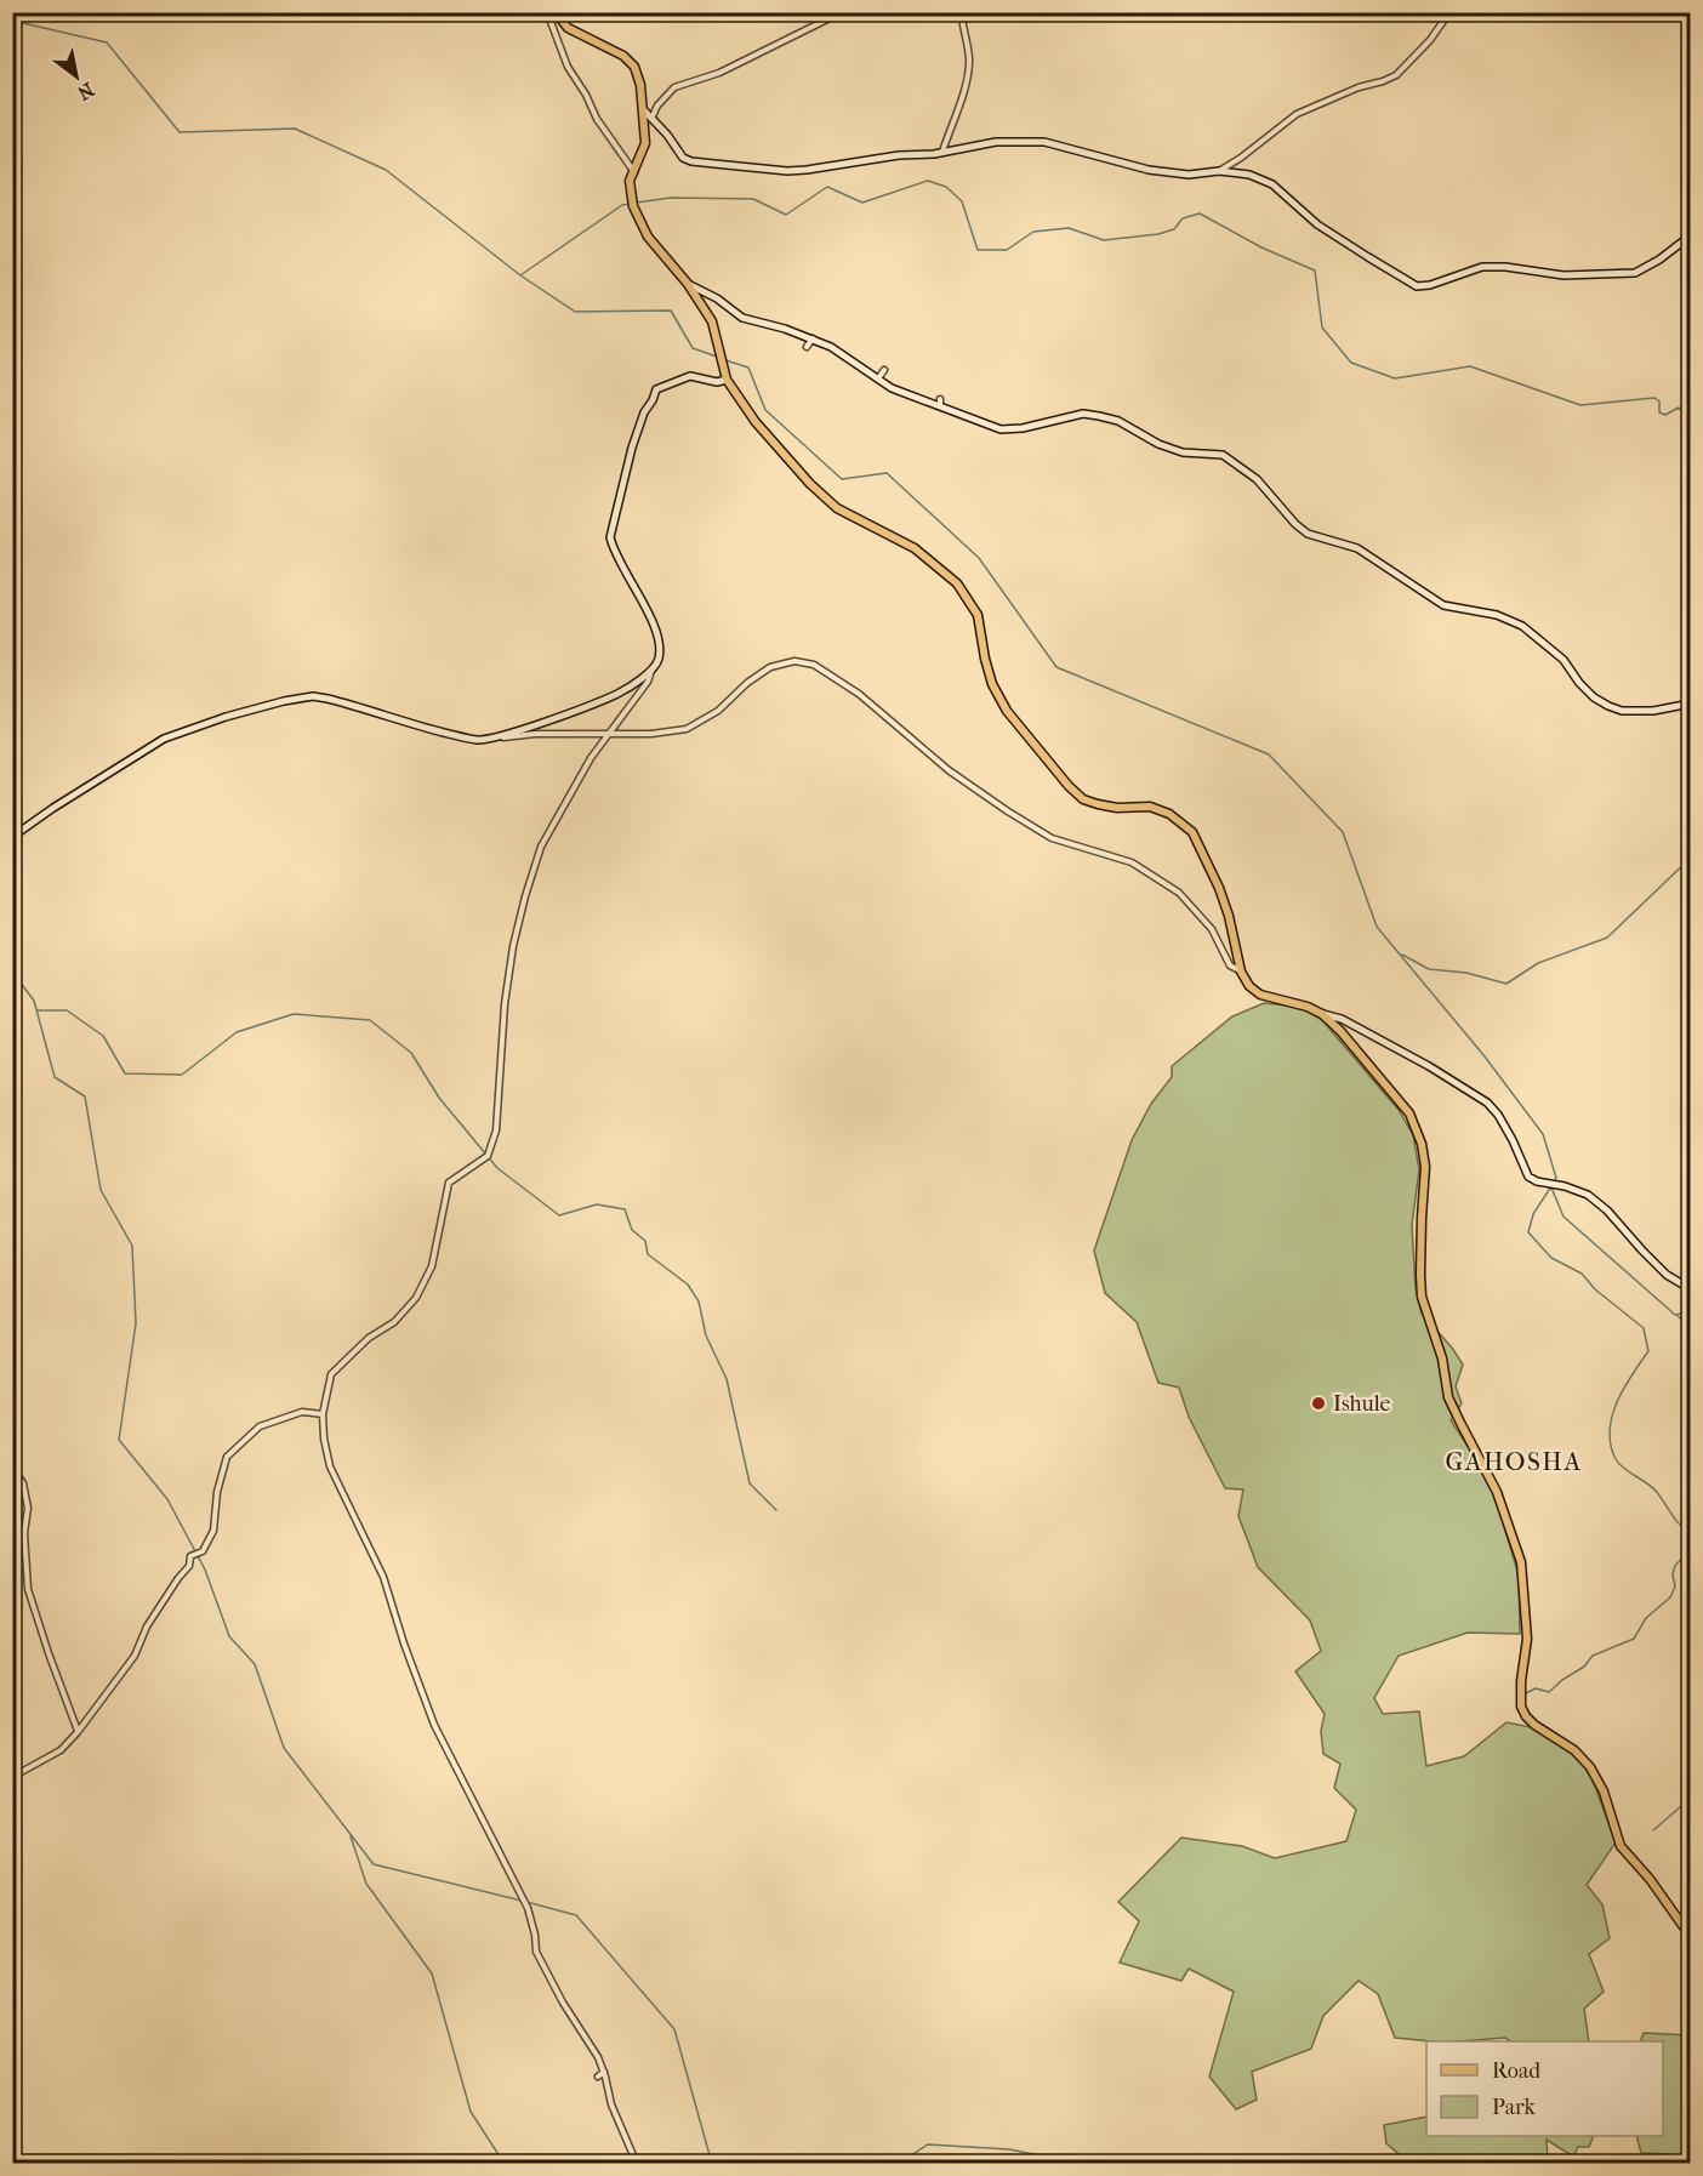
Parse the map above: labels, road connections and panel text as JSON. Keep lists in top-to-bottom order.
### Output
{
  "districts": ["GAHOSHA"],
  "places": ["Ishule"],
  "legend": ["Road", "Park"],
  "north": "bottom right"
}
